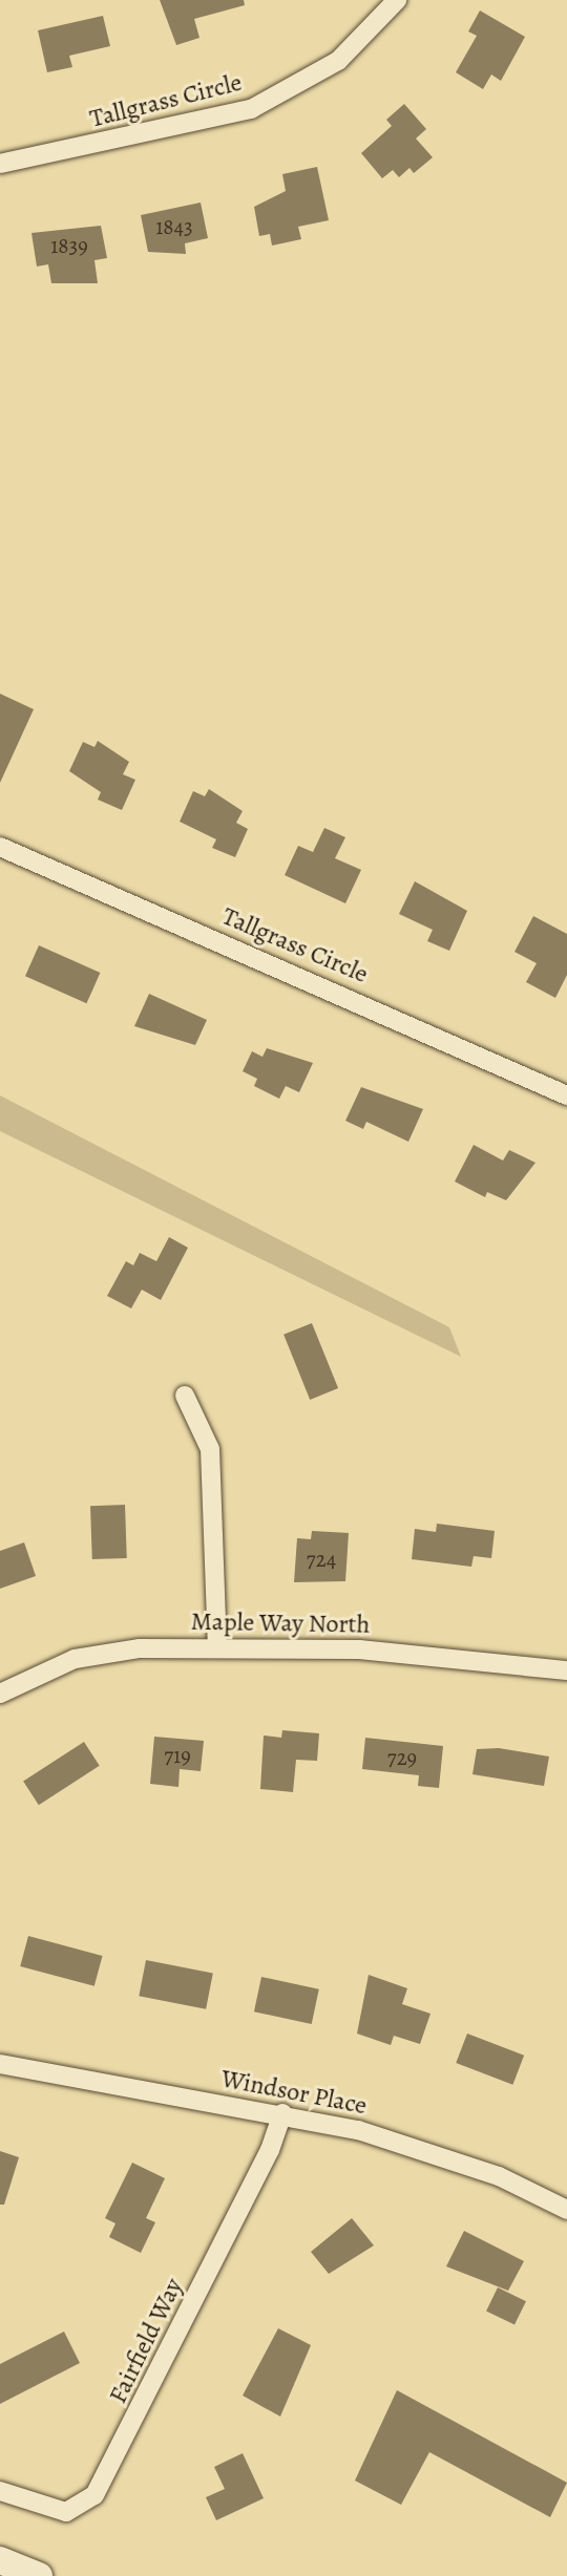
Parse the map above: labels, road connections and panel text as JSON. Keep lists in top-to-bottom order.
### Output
{
  "streets": {
    "street": [
      "Tallgrass Circle",
      "Maple Way North",
      "Windsor Place",
      "Fairfield Way"
    ]
  },
  "crossings": [
    ["Windsor Place", "Fairfield Way"]
  ],
  "house_numbers": [
    "1843",
    "1839",
    "724",
    "719",
    "729"
  ]
}
